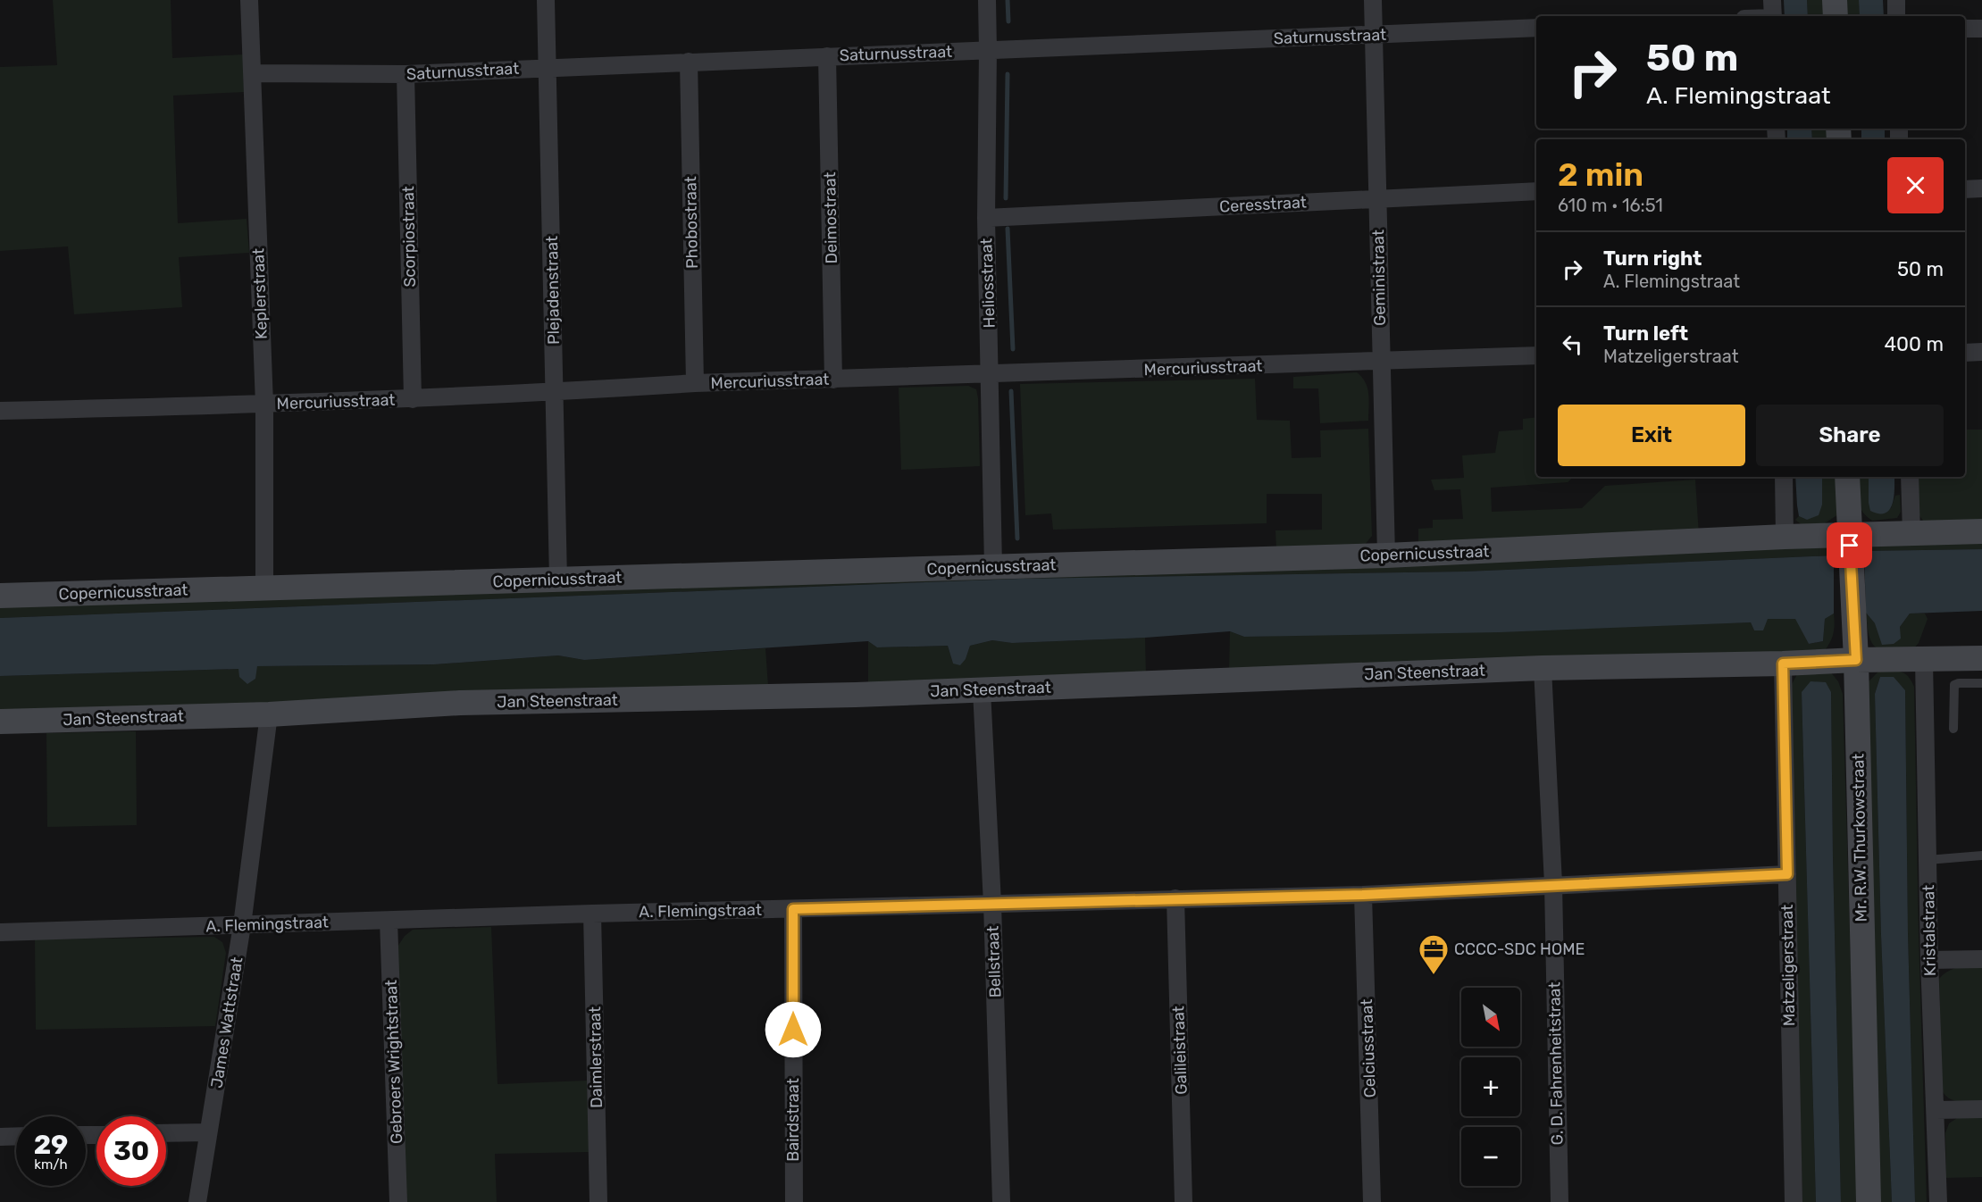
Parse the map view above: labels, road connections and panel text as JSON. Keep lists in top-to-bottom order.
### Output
{
  "streets": {
    "street": [
      "Saturnusstraat",
      "Ceresstraat",
      "Deimostraat",
      "Phobostraat",
      "Scorpiostraat",
      "Geministraat",
      "Heliosstraat",
      "Plejadenstraat",
      "Keplerstraat",
      "Mercuriusstraat",
      "Copernicusstraat",
      "Jan Steenstraat",
      "Mr. R.W. Thurkowstraat",
      "A. Flemingstraat",
      "Kristalstraat",
      "Bellstraat",
      "Matzeligerstraat",
      "James Wattstraat",
      "Celciusstraat",
      "Galileistraat",
      "Daimlerstraat",
      "Gebroers Wrightstraat",
      "G. D. Fahrenheitstraat",
      "Bairdstraat"
    ]
  },
  "crossings": [
    ["Saturnusstraat", "Deimostraat"],
    ["Saturnusstraat", "Phobostraat"],
    ["Saturnusstraat", "Scorpiostraat"],
    ["Saturnusstraat", "Geministraat"],
    ["Saturnusstraat", "Heliosstraat"],
    ["Saturnusstraat", "Plejadenstraat"],
    ["Saturnusstraat", "Keplerstraat"],
    ["Ceresstraat", "Geministraat"],
    ["Ceresstraat", "Heliosstraat"],
    ["Deimostraat", "Mercuriusstraat"],
    ["Phobostraat", "Mercuriusstraat"],
    ["Scorpiostraat", "Mercuriusstraat"],
    ["Geministraat", "Mercuriusstraat"],
    ["Geministraat", "Copernicusstraat"],
    ["Heliosstraat", "Mercuriusstraat"],
    ["Heliosstraat", "Copernicusstraat"],
    ["Plejadenstraat", "Mercuriusstraat"],
    ["Plejadenstraat", "Copernicusstraat"],
    ["Keplerstraat", "Mercuriusstraat"],
    ["Keplerstraat", "Copernicusstraat"],
    ["Copernicusstraat", "Mr. R.W. Thurkowstraat"],
    ["Jan Steenstraat", "Mr. R.W. Thurkowstraat"],
    ["Jan Steenstraat", "Kristalstraat"],
    ["Jan Steenstraat", "Bellstraat"],
    ["Jan Steenstraat", "Matzeligerstraat"],
    ["Jan Steenstraat", "James Wattstraat"],
    ["Jan Steenstraat", "G. D. Fahrenheitstraat"],
    ["A. Flemingstraat", "Bellstraat"],
    ["A. Flemingstraat", "Matzeligerstraat"],
    ["A. Flemingstraat", "James Wattstraat"],
    ["A. Flemingstraat", "Celciusstraat"],
    ["A. Flemingstraat", "Galileistraat"],
    ["A. Flemingstraat", "Daimlerstraat"],
    ["A. Flemingstraat", "Gebroers Wrightstraat"],
    ["A. Flemingstraat", "G. D. Fahrenheitstraat"],
    ["A. Flemingstraat", "Bairdstraat"]
  ],
  "places": {
    "office": ["CCCC-SDC HOME"]
  },
  "north": "bottom right",
  "page": {
    "turn": ["50 m", "A. Flemingstraat"],
    "heading": ["2 min", "610 m · 16:51"],
    "list": [
      {
        "name": "Turn right",
        "note": "A. Flemingstraat",
        "value": "50 m"
      },
      {
        "name": "Turn left",
        "note": "Matzeligerstraat",
        "value": "400 m"
      }
    ],
    "buttons": ["Exit", "Share"],
    "map_buttons": ["+", "−"],
    "speed": "29 km/h",
    "limit": "30"
  }
}
